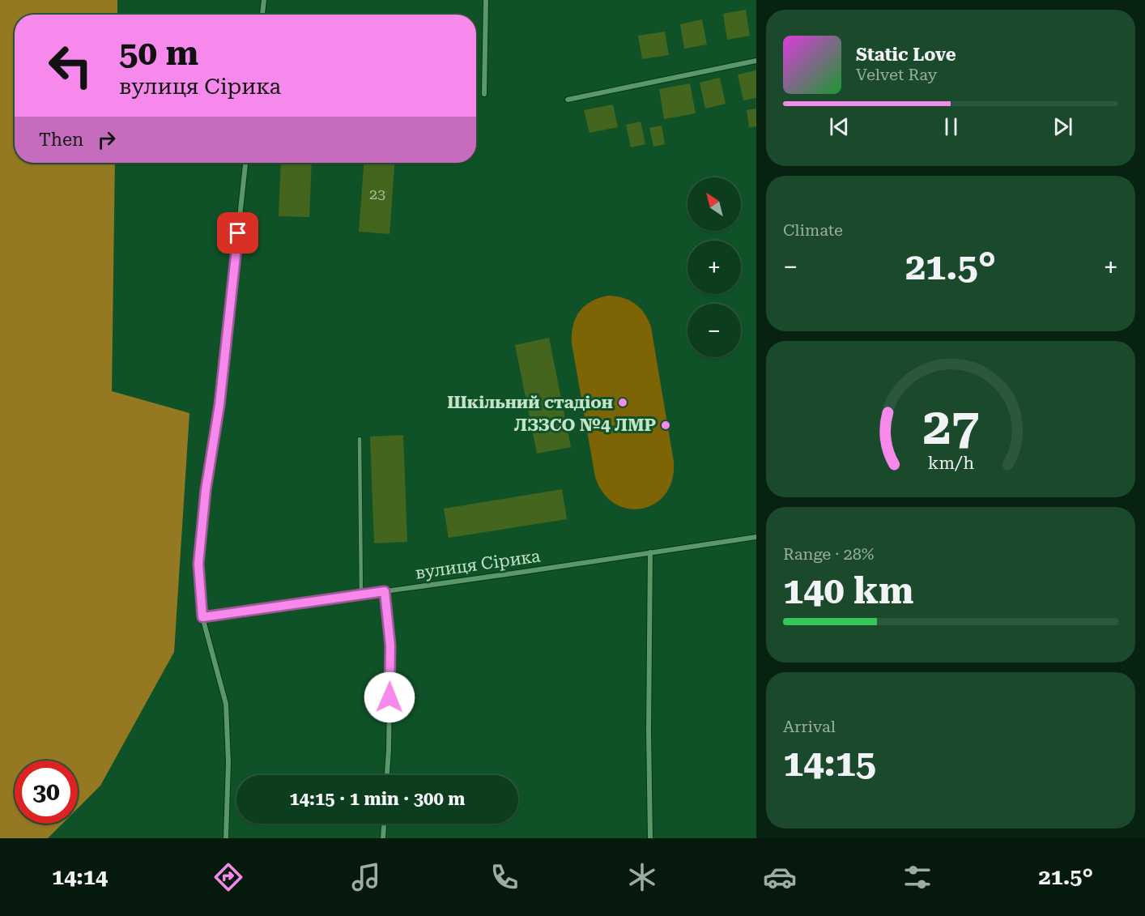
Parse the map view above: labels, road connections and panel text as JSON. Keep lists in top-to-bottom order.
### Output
{
  "streets": {
    "street": ["вулиця Сірика"]
  },
  "places": ["Шкільний стадіон", "ЛЗЗСО №4 ЛМР"],
  "house_numbers": ["23"],
  "north": "top left",
  "page": {
    "turn": ["50 m", "вулиця Сірика"],
    "song": ["Static Love", "Velvet Ray"],
    "then": "Then",
    "tile": [
      "Climate",
      ["Range · 28%", "140 km"],
      ["Arrival", "14:15"]
    ],
    "map_buttons": ["+", "−"],
    "heat": ["−", "21.5°", "+"],
    "limit": "30",
    "trip": "14:15 · 1 min · 300 m",
    "tabs": ["14:14", "21.5°"],
    "gauge": ["27", "km/h"]
  }
}
